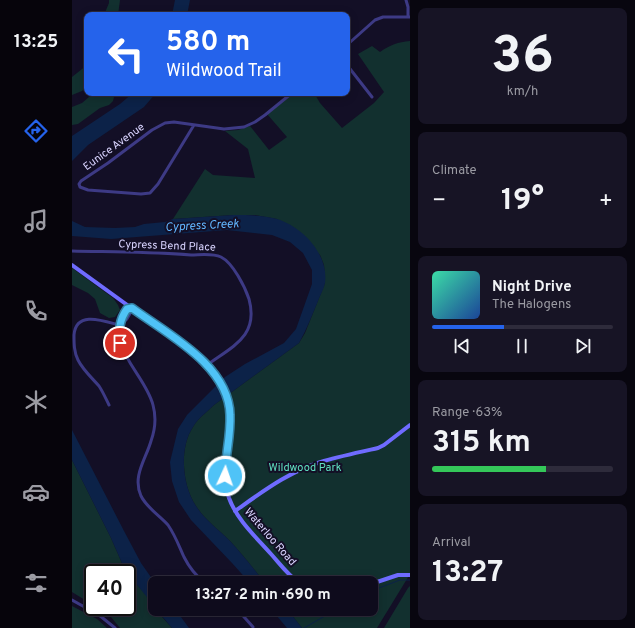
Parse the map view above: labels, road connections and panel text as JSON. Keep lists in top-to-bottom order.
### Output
{
  "streets": {
    "street": ["Eunice Avenue", "Cypress Bend Place", "Waterloo Road"]
  },
  "crossings": [
    ["Cypress Bend Place", "Waterloo Road"]
  ],
  "water": ["Cypress Creek"],
  "parks": ["Wildwood Park"],
  "page": {
    "tabs": "13:25",
    "tile": [
      ["36", "km/h"],
      "Climate",
      ["Range · 63%", "315 km"],
      ["Arrival", "13:27"]
    ],
    "turn": ["580 m", "Wildwood Trail"],
    "heat": ["−", "19°", "+"],
    "song": ["Night Drive", "The Halogens"],
    "limit": "40",
    "trip": "13:27 · 2 min · 690 m"
  }
}
